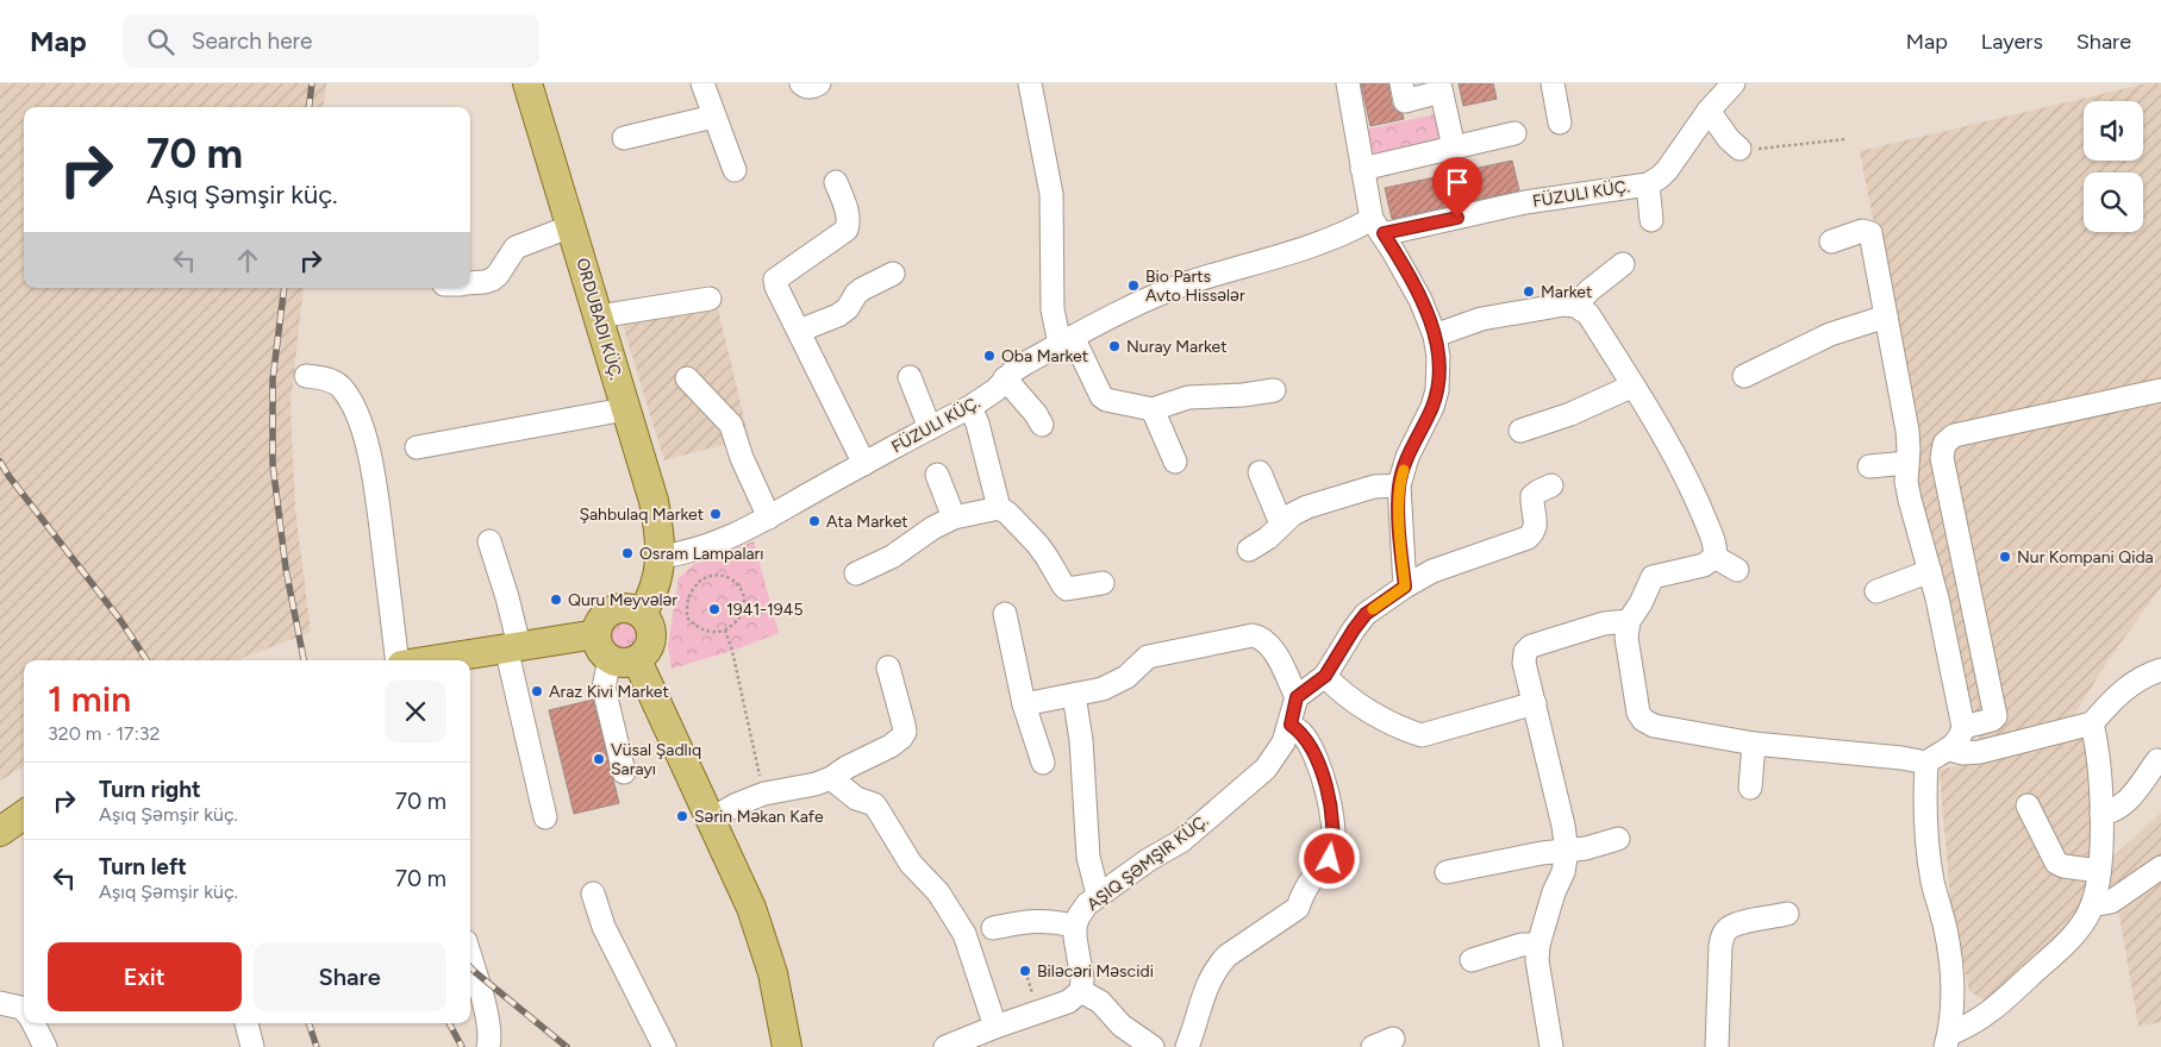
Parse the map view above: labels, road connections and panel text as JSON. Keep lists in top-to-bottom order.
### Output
{
  "streets": {
    "main road": ["ORDUBADI KÜÇ."],
    "street": ["FÜZULI KÜÇ."]
  },
  "crossings": [
    ["FÜZULI KÜÇ.", "ORDUBADI KÜÇ."]
  ],
  "places": [
    "Bio Parts Avto Hissələr",
    "Market",
    "Nuray Market",
    "Oba Market",
    "Şahbulaq Market",
    "Ata Market",
    "Osram Lampaları",
    "Nur Kompani Qida",
    "Quru Meyvələr",
    "1941-1945",
    "Araz Kivi Market",
    "Vüsal Şadlıq Sarayı",
    "Sərin Məkan Kafe",
    "Biləcəri Məscidi"
  ],
  "page": {
    "header": "Map",
    "search": "Search here",
    "nav": ["Map", "Layers", "Share"],
    "turn": ["70 m", "Aşıq Şəmşir küç."],
    "heading": ["1 min", "320 m · 17:32"],
    "list": [
      {
        "name": "Turn right",
        "note": "Aşıq Şəmşir küç.",
        "value": "70 m"
      },
      {
        "name": "Turn left",
        "note": "Aşıq Şəmşir küç.",
        "value": "70 m"
      }
    ],
    "buttons": ["Exit", "Share"]
  }
}
